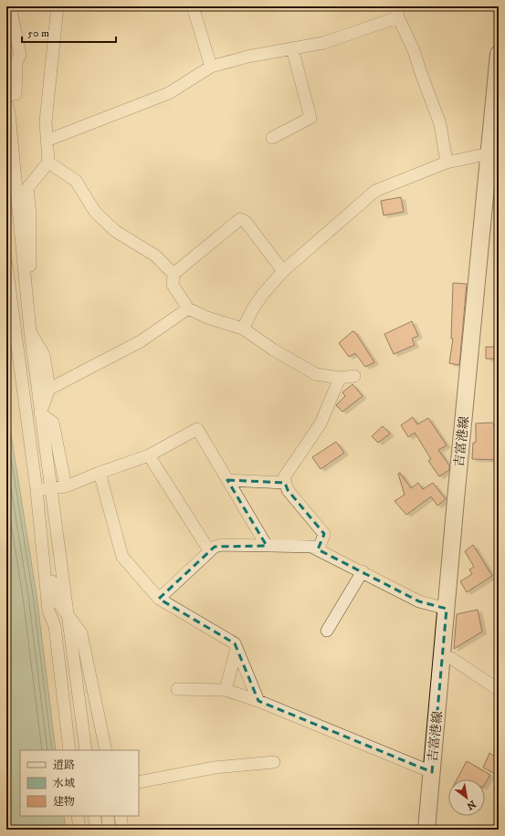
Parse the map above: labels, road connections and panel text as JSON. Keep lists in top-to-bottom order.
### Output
{
  "streets": {
    "main road": ["吉富港線"]
  },
  "legend": ["道路", "水域", "建物"],
  "scale_bar": "50 m",
  "north": "bottom right"
}
